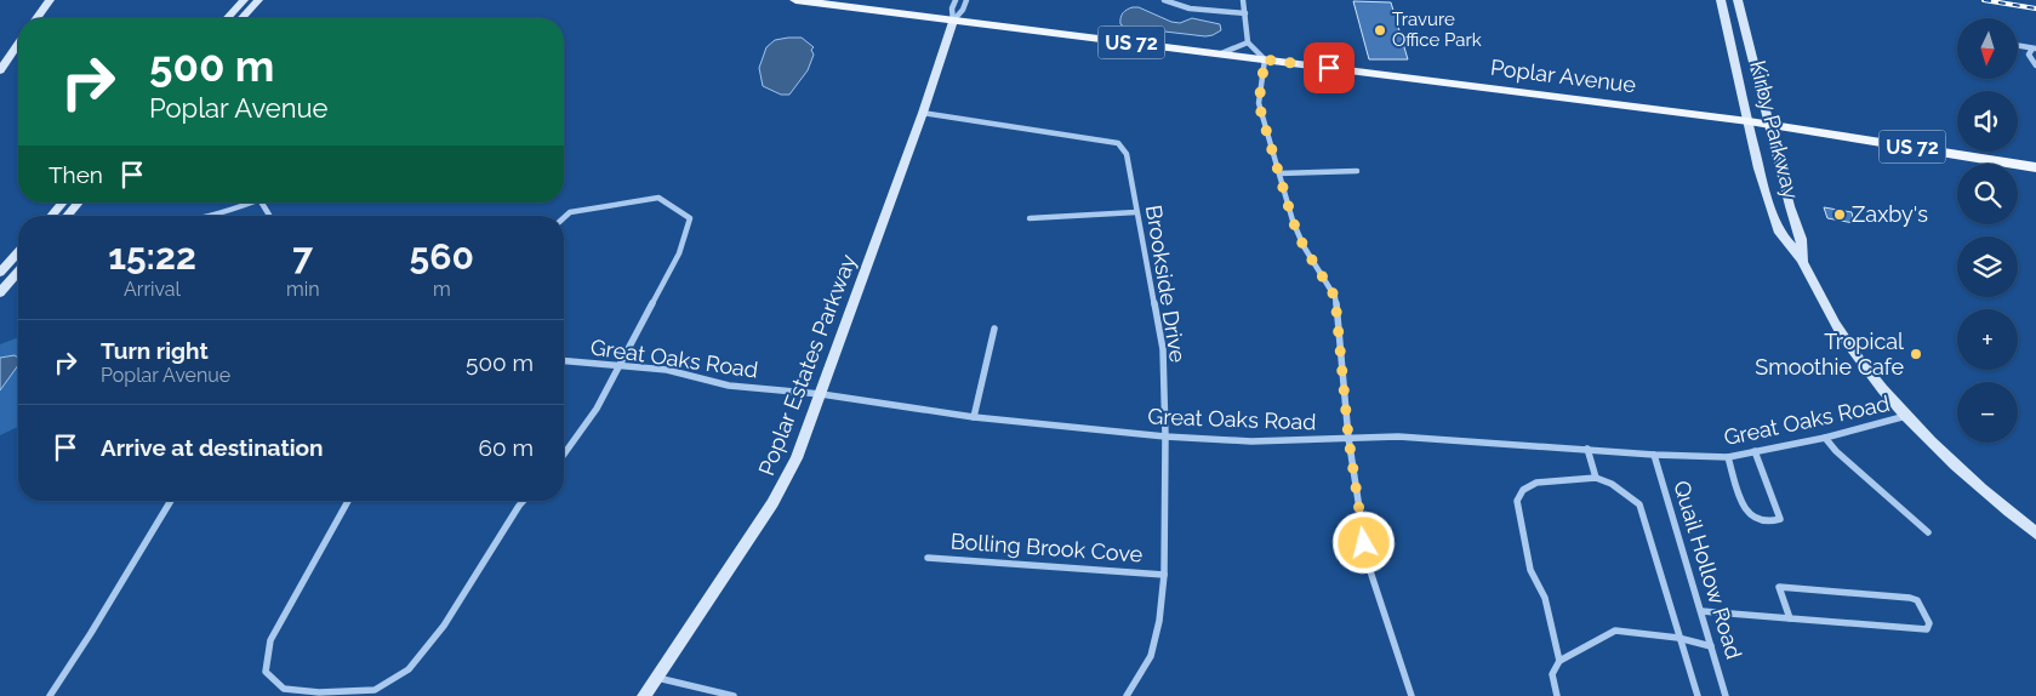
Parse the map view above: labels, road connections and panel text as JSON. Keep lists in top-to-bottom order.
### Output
{
  "streets": {
    "main road": [
      "US 72",
      "Poplar Avenue",
      "Kirby Parkway",
      "Poplar Estates Parkway"
    ],
    "street": [
      "Brookside Drive",
      "Great Oaks Road",
      "Bolling Brook Cove",
      "Quail Hollow Road"
    ]
  },
  "crossings": [
    ["Poplar Avenue", "Kirby Parkway"],
    ["Poplar Avenue", "Poplar Estates Parkway"],
    ["Kirby Parkway", "Great Oaks Road"],
    ["Brookside Drive", "Great Oaks Road"],
    ["Brookside Drive", "Poplar Estates Parkway"],
    ["Brookside Drive", "Bolling Brook Cove"],
    ["Great Oaks Road", "Poplar Estates Parkway"],
    ["Great Oaks Road", "Quail Hollow Road"]
  ],
  "places": ["Travure Office Park", "Zaxby's", "Tropical Smoothie Cafe"],
  "north": "bottom",
  "page": {
    "map_buttons": ["+", "−"],
    "turn": ["500 m", "Poplar Avenue"],
    "then": "Then",
    "eta": [
      "15:22",
      "Arrival",
      "7",
      "min",
      "560",
      "m"
    ],
    "list": [
      {
        "name": "Turn right",
        "note": "Poplar Avenue",
        "value": "500 m"
      },
      {
        "name": "Arrive at destination",
        "value": "60 m"
      }
    ]
  }
}
